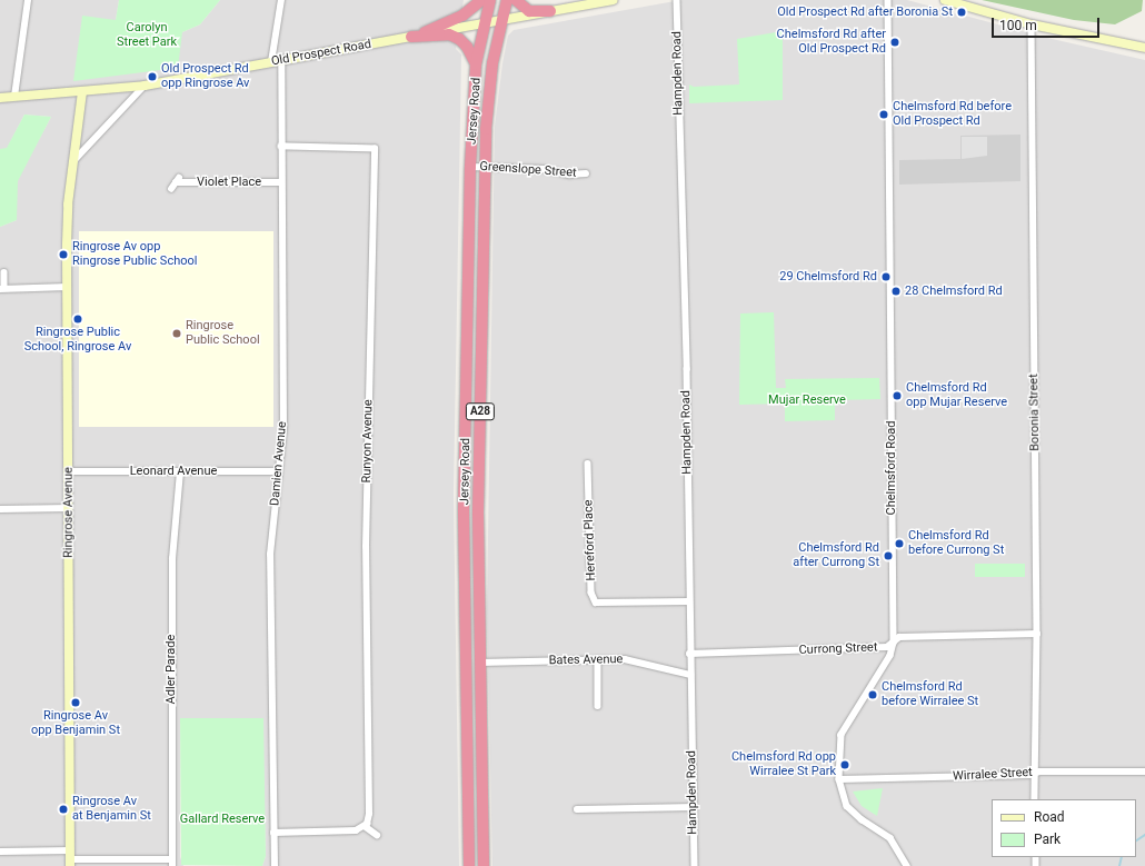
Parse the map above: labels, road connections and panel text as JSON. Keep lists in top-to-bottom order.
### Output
{
  "streets": {
    "highway": ["Jersey Road", "A28"],
    "street": [
      "Old Prospect Road",
      "Hampden Road",
      "Greenslope Street",
      "Violet Place",
      "Boronia Street",
      "Runyon Avenue",
      "Damien Avenue",
      "Chelmsford Road",
      "Leonard Avenue",
      "Ringrose Avenue",
      "Hereford Place",
      "Currong Street",
      "Bates Avenue",
      "Adler Parade",
      "Wirralee Street"
    ]
  },
  "crossings": [
    ["Old Prospect Road", "Jersey Road"],
    ["Old Prospect Road", "Damien Avenue"],
    ["Old Prospect Road", "Ringrose Avenue"],
    ["Hampden Road", "Hereford Place"],
    ["Hampden Road", "Currong Street"],
    ["Hampden Road", "Bates Avenue"],
    ["Jersey Road", "Greenslope Street"],
    ["Jersey Road", "Bates Avenue"],
    ["Violet Place", "Damien Avenue"],
    ["Boronia Street", "Currong Street"],
    ["Boronia Street", "Wirralee Street"],
    ["Runyon Avenue", "Damien Avenue"],
    ["Damien Avenue", "Leonard Avenue"],
    ["Chelmsford Road", "Currong Street"],
    ["Chelmsford Road", "Wirralee Street"],
    ["Leonard Avenue", "Ringrose Avenue"],
    ["Leonard Avenue", "Adler Parade"]
  ],
  "parks": ["Carolyn Street Park", "Mujar Reserve", "Gallard Reserve"],
  "places": [
    "Old Prospect Rd after Boronia St",
    "Chelmsford Rd after Old Prospect Rd",
    "Old Prospect Rd opp Ringrose Av",
    "Chelmsford Rd before Old Prospect Rd",
    "Ringrose Av opp Ringrose Public School",
    "29 Chelmsford Rd",
    "28 Chelmsford Rd",
    "Ringrose Public School, Ringrose Av",
    "Ringrose Public School",
    "Chelmsford Rd opp Mujar Reserve",
    "Chelmsford Rd before Currong St",
    "Chelmsford Rd after Currong St",
    "Chelmsford Rd before Wirralee St",
    "Ringrose Av opp Benjamin St",
    "Chelmsford Rd opp Wirralee St Park",
    "Ringrose Av at Benjamin St"
  ],
  "legend": ["Road", "Park"],
  "scale_bar": "100 m"
}
